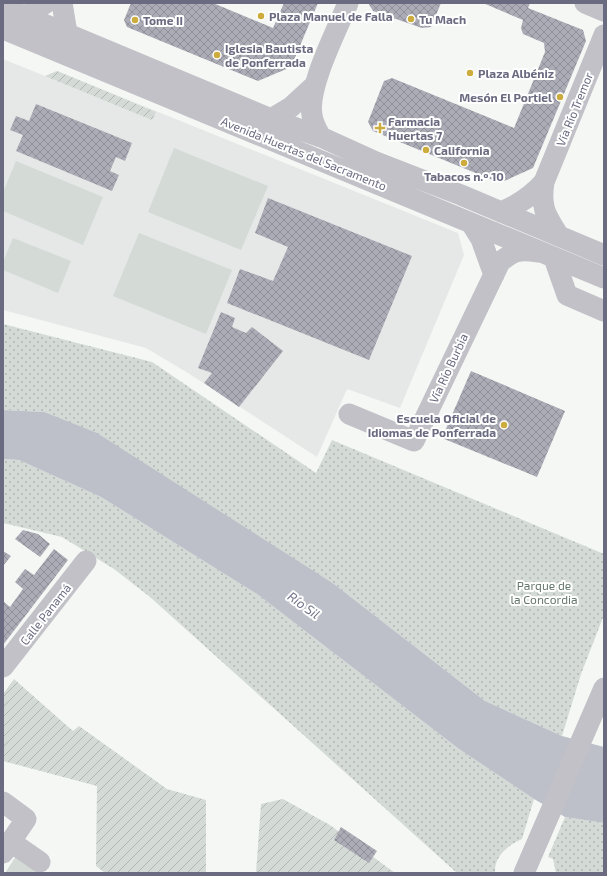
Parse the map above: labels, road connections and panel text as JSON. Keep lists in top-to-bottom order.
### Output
{
  "streets": {
    "street": [
      "Vía Río Tremor",
      "Avenida Huertas del Sacramento",
      "Vía Río Burbia",
      "Calle Panamá"
    ]
  },
  "crossings": [
    ["Vía Río Tremor", "Avenida Huertas del Sacramento"],
    ["Avenida Huertas del Sacramento", "Vía Río Burbia"]
  ],
  "water": ["Río Sil"],
  "parks": ["Parque de la Concordia"],
  "places": {
    "other": [
      "Plaza Manuel de Falla",
      "Tu Mach",
      "Tome II",
      "Iglesia Bautista de Ponferrada",
      "Plaza Albéniz",
      "Mesón El Portiel",
      "California",
      "Tabacos n.º 10",
      "Escuela Oficial de Idiomas de Ponferrada"
    ],
    "health": ["Farmacia Huertas 7"]
  }
}
